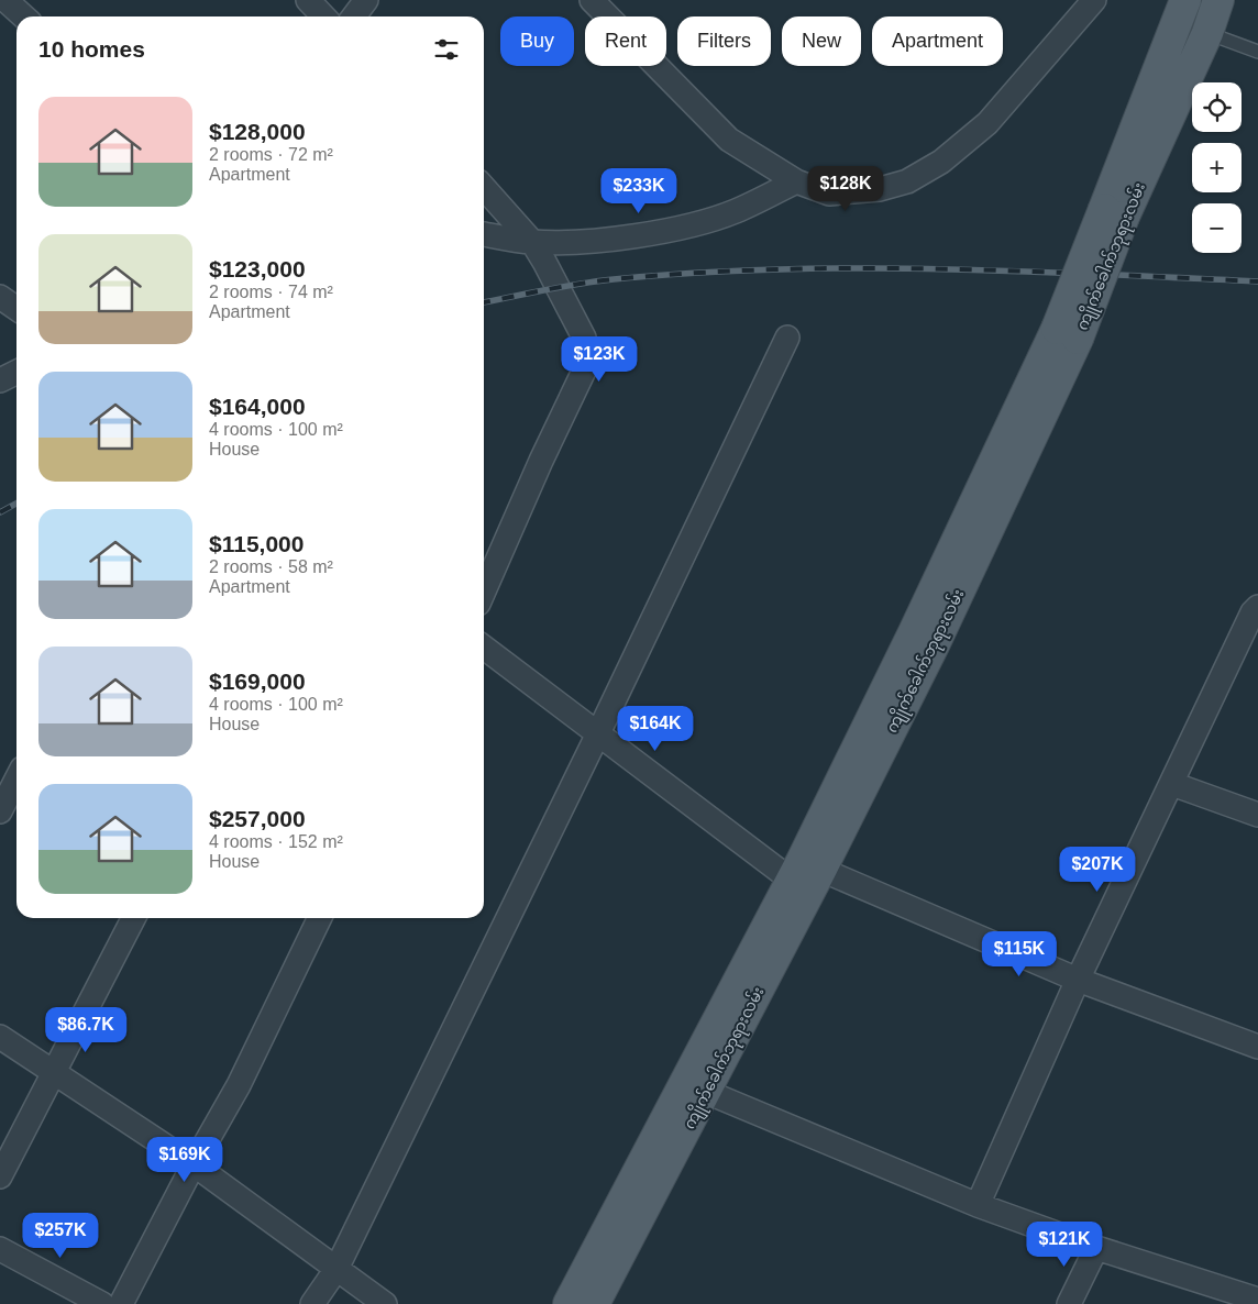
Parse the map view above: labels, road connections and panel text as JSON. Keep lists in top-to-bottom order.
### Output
{
  "streets": {
    "main road": ["ကျိုက်ခေါက်ဘုရားလမ်း"]
  },
  "page": {
    "chip": [
      "Buy",
      "Rent",
      "Filters",
      "New",
      "Apartment"
    ],
    "heading": "10 homes",
    "map_buttons": ["+", "−"],
    "list": [
      {
        "name": "$128,000",
        "note": "2 rooms · 72 m² · Apartment"
      },
      {
        "name": "$123,000",
        "note": "2 rooms · 74 m² · Apartment"
      },
      {
        "name": "$164,000",
        "note": "4 rooms · 100 m² · House"
      },
      {
        "name": "$115,000",
        "note": "2 rooms · 58 m² · Apartment"
      },
      {
        "name": "$169,000",
        "note": "4 rooms · 100 m² · House"
      },
      {
        "name": "$257,000",
        "note": "4 rooms · 152 m² · House"
      }
    ],
    "price": [
      "$128K",
      "$233K",
      "$123K",
      "$164K",
      "$207K",
      "$115K",
      "$86.7K",
      "$169K",
      "$257K",
      "$121K"
    ]
  }
}
